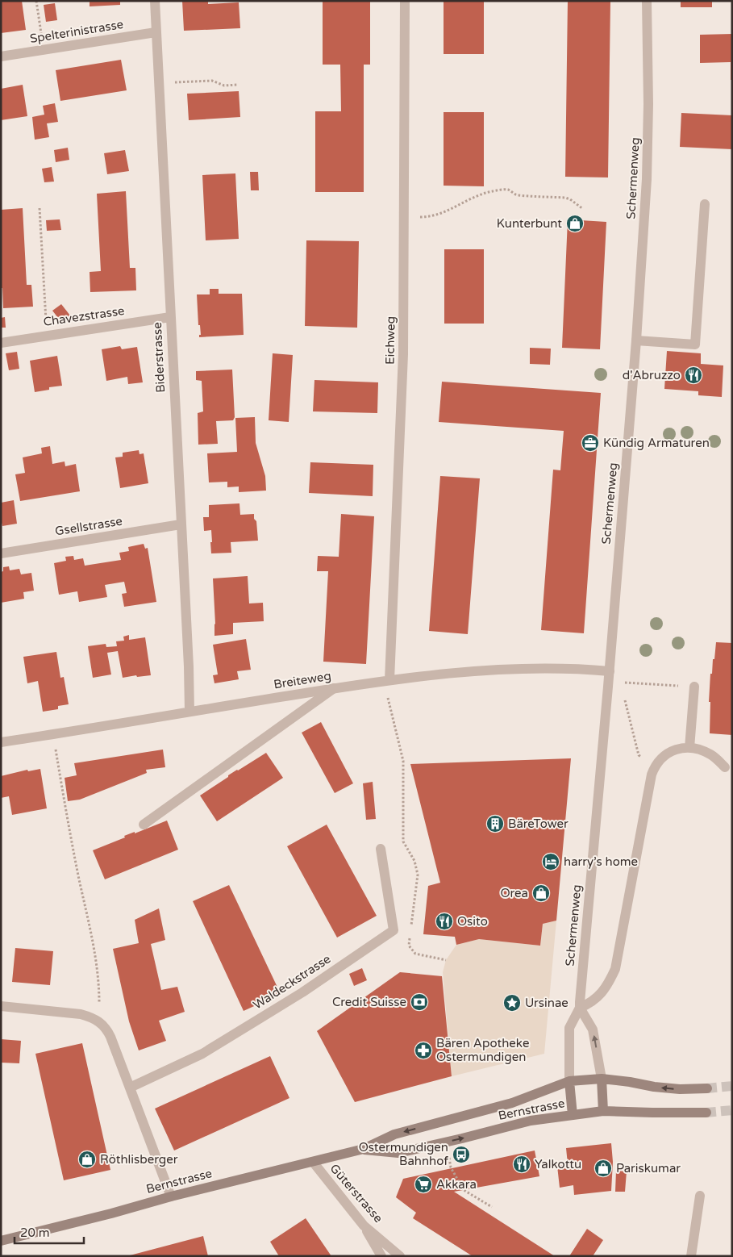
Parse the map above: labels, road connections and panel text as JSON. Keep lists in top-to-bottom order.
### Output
{
  "streets": {
    "main road": ["Schermenweg", "Bernstrasse"],
    "street": [
      "Spelterinistrasse",
      "Chavezstrasse",
      "Eichweg",
      "Biderstrasse",
      "Gsellstrasse",
      "Breiteweg",
      "Waldeckstrasse",
      "Güterstrasse"
    ]
  },
  "crossings": [
    ["Spelterinistrasse", "Biderstrasse"],
    ["Schermenweg", "Breiteweg"],
    ["Schermenweg", "Bernstrasse"],
    ["Chavezstrasse", "Biderstrasse"],
    ["Eichweg", "Breiteweg"],
    ["Biderstrasse", "Gsellstrasse"],
    ["Biderstrasse", "Breiteweg"],
    ["Bernstrasse", "Güterstrasse"]
  ],
  "places": {
    "shop": [
      "Kunterbunt",
      "Orea",
      "Röthlisberger",
      "Pariskumar"
    ],
    "restaurant": ["d'Abruzzo", "Osito", "Yalkottu"],
    "office": ["Kündig Armaturen"],
    "building": ["BäreTower"],
    "hotel": ["harry’s home"],
    "bank": ["Credit Suisse"],
    "place": ["Ursinae"],
    "pharmacy": ["Bären Apotheke Ostermundigen"],
    "bus stop": ["Ostermundigen Bahnhof"],
    "supermarket": ["Akkara"]
  },
  "scale_bar": "20 m"
}
